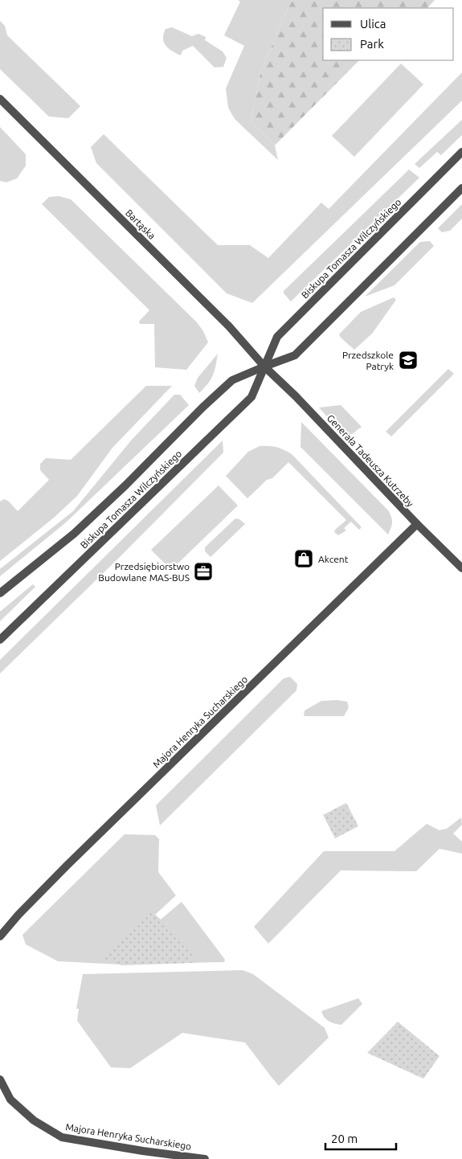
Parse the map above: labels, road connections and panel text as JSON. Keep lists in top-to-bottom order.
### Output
{
  "streets": {
    "street": [
      "Bartąska",
      "Biskupa Tomasza Wilczyńskiego",
      "Generała Tadeusza Kutrzeby",
      "Majora Henryka Sucharskiego"
    ]
  },
  "crossings": [
    ["Bartąska", "Biskupa Tomasza Wilczyńskiego"],
    ["Bartąska", "Generała Tadeusza Kutrzeby"],
    ["Biskupa Tomasza Wilczyńskiego", "Generała Tadeusza Kutrzeby"],
    ["Generała Tadeusza Kutrzeby", "Majora Henryka Sucharskiego"]
  ],
  "places": {
    "school or university": ["Przedszkole Patryk"],
    "shop": ["Akcent"],
    "office": ["Przedsiębiorstwo Budowlane MAS-BUS"]
  },
  "legend": ["Ulica", "Park"],
  "scale_bar": "20 m"
}
